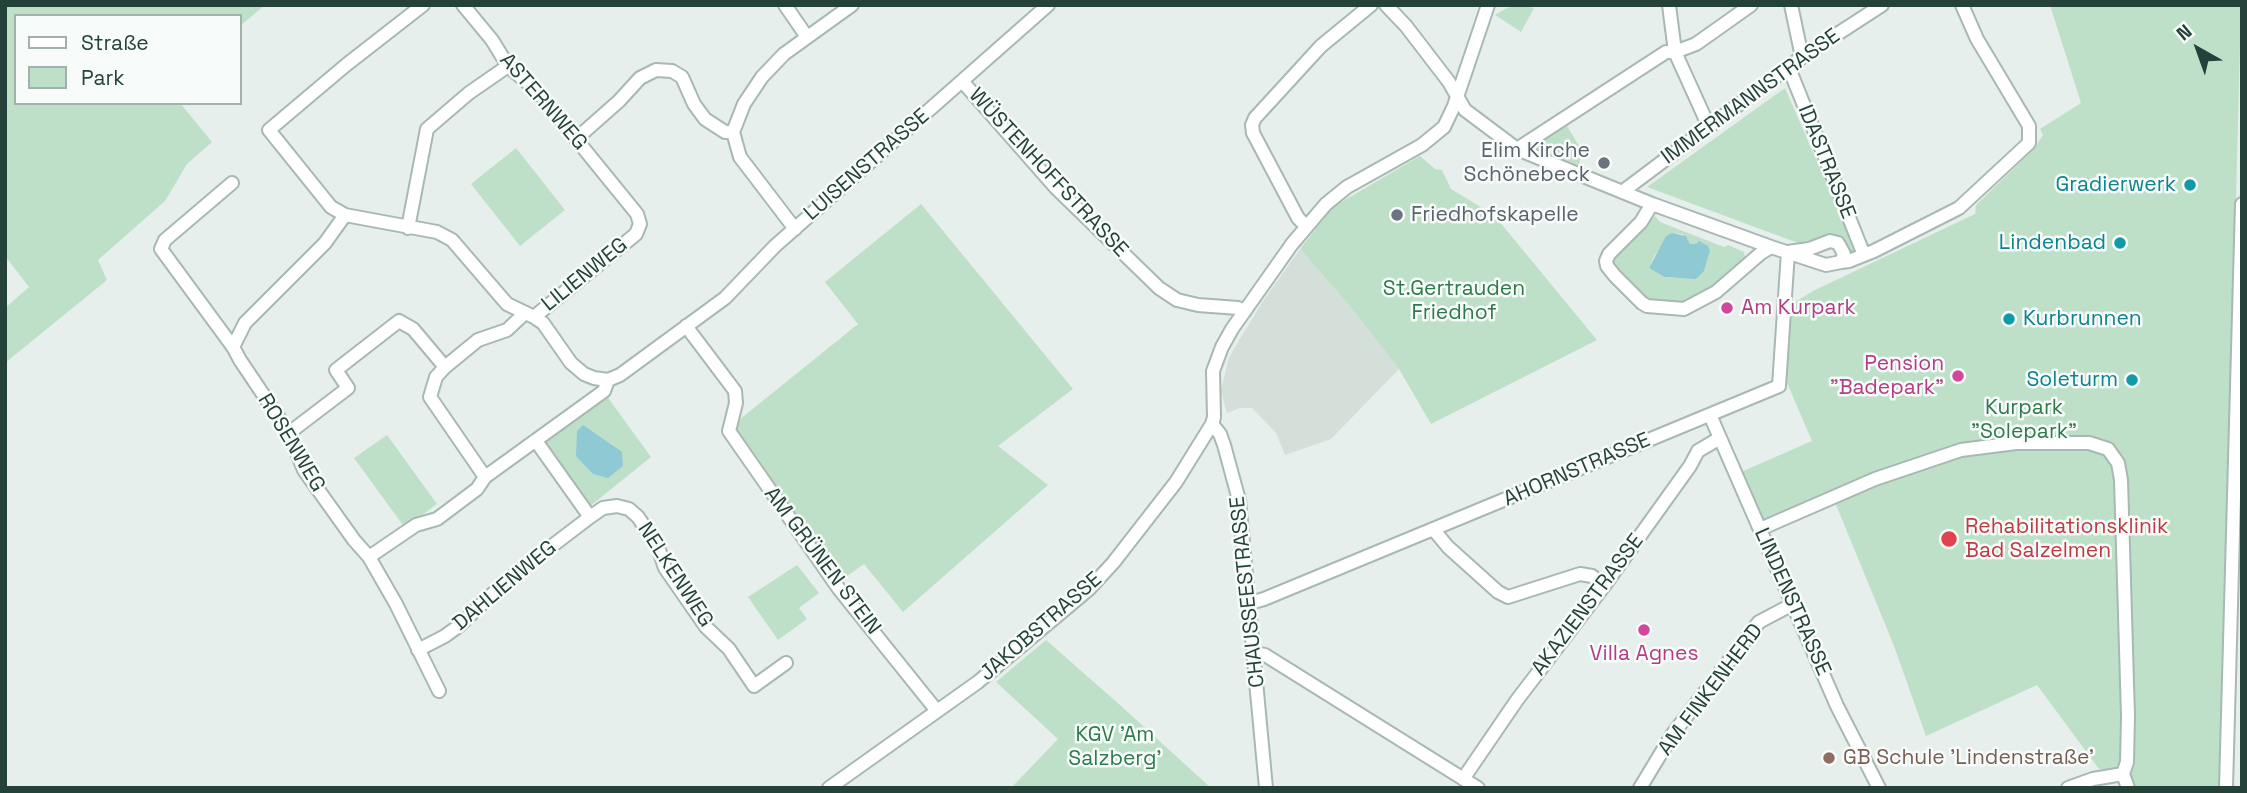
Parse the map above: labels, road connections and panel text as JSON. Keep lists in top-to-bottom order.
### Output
{
  "streets": {
    "street": [
      "IMMERMANNSTRASSE",
      "ASTERNWEG",
      "IDASTRASSE",
      "LUISENSTRASSE",
      "WÜSTENHOFFSTRASSE",
      "LILIENWEG",
      "ROSENWEG",
      "AHORNSTRASSE",
      "AM GRÜNEN STEIN",
      "NELKENWEG",
      "DAHLIENWEG",
      "CHAUSSEESTRASSE",
      "LINDENSTRASSE",
      "AKAZIENSTRASSE",
      "JAKOBSTRASSE",
      "AM FINKENHERD"
    ]
  },
  "crossings": [
    ["IMMERMANNSTRASSE", "IDASTRASSE"],
    ["ASTERNWEG", "LILIENWEG"],
    ["LUISENSTRASSE", "WÜSTENHOFFSTRASSE"],
    ["LUISENSTRASSE", "ROSENWEG"],
    ["LUISENSTRASSE", "AM GRÜNEN STEIN"],
    ["WÜSTENHOFFSTRASSE", "CHAUSSEESTRASSE"],
    ["ROSENWEG", "DAHLIENWEG"],
    ["AHORNSTRASSE", "CHAUSSEESTRASSE"],
    ["AHORNSTRASSE", "LINDENSTRASSE"],
    ["AM GRÜNEN STEIN", "JAKOBSTRASSE"],
    ["NELKENWEG", "DAHLIENWEG"],
    ["CHAUSSEESTRASSE", "JAKOBSTRASSE"],
    ["LINDENSTRASSE", "AKAZIENSTRASSE"],
    ["LINDENSTRASSE", "AM FINKENHERD"]
  ],
  "parks": ["St.Gertrauden Friedhof", "Kurpark \"Solepark\"", "KGV 'Am Salzberg'"],
  "places": [
    "Elim Kirche Schönebeck",
    "Gradierwerk",
    "Friedhofskapelle",
    "Lindenbad",
    "Am Kurpark",
    "Kurbrunnen",
    "Pension \"Badepark\"",
    "Soleturm",
    "Rehabilitationsklinik Bad Salzelmen",
    "Villa Agnes",
    "GB Schule 'Lindenstraße'"
  ],
  "legend": ["Straße", "Park"],
  "north": "top left"
}
